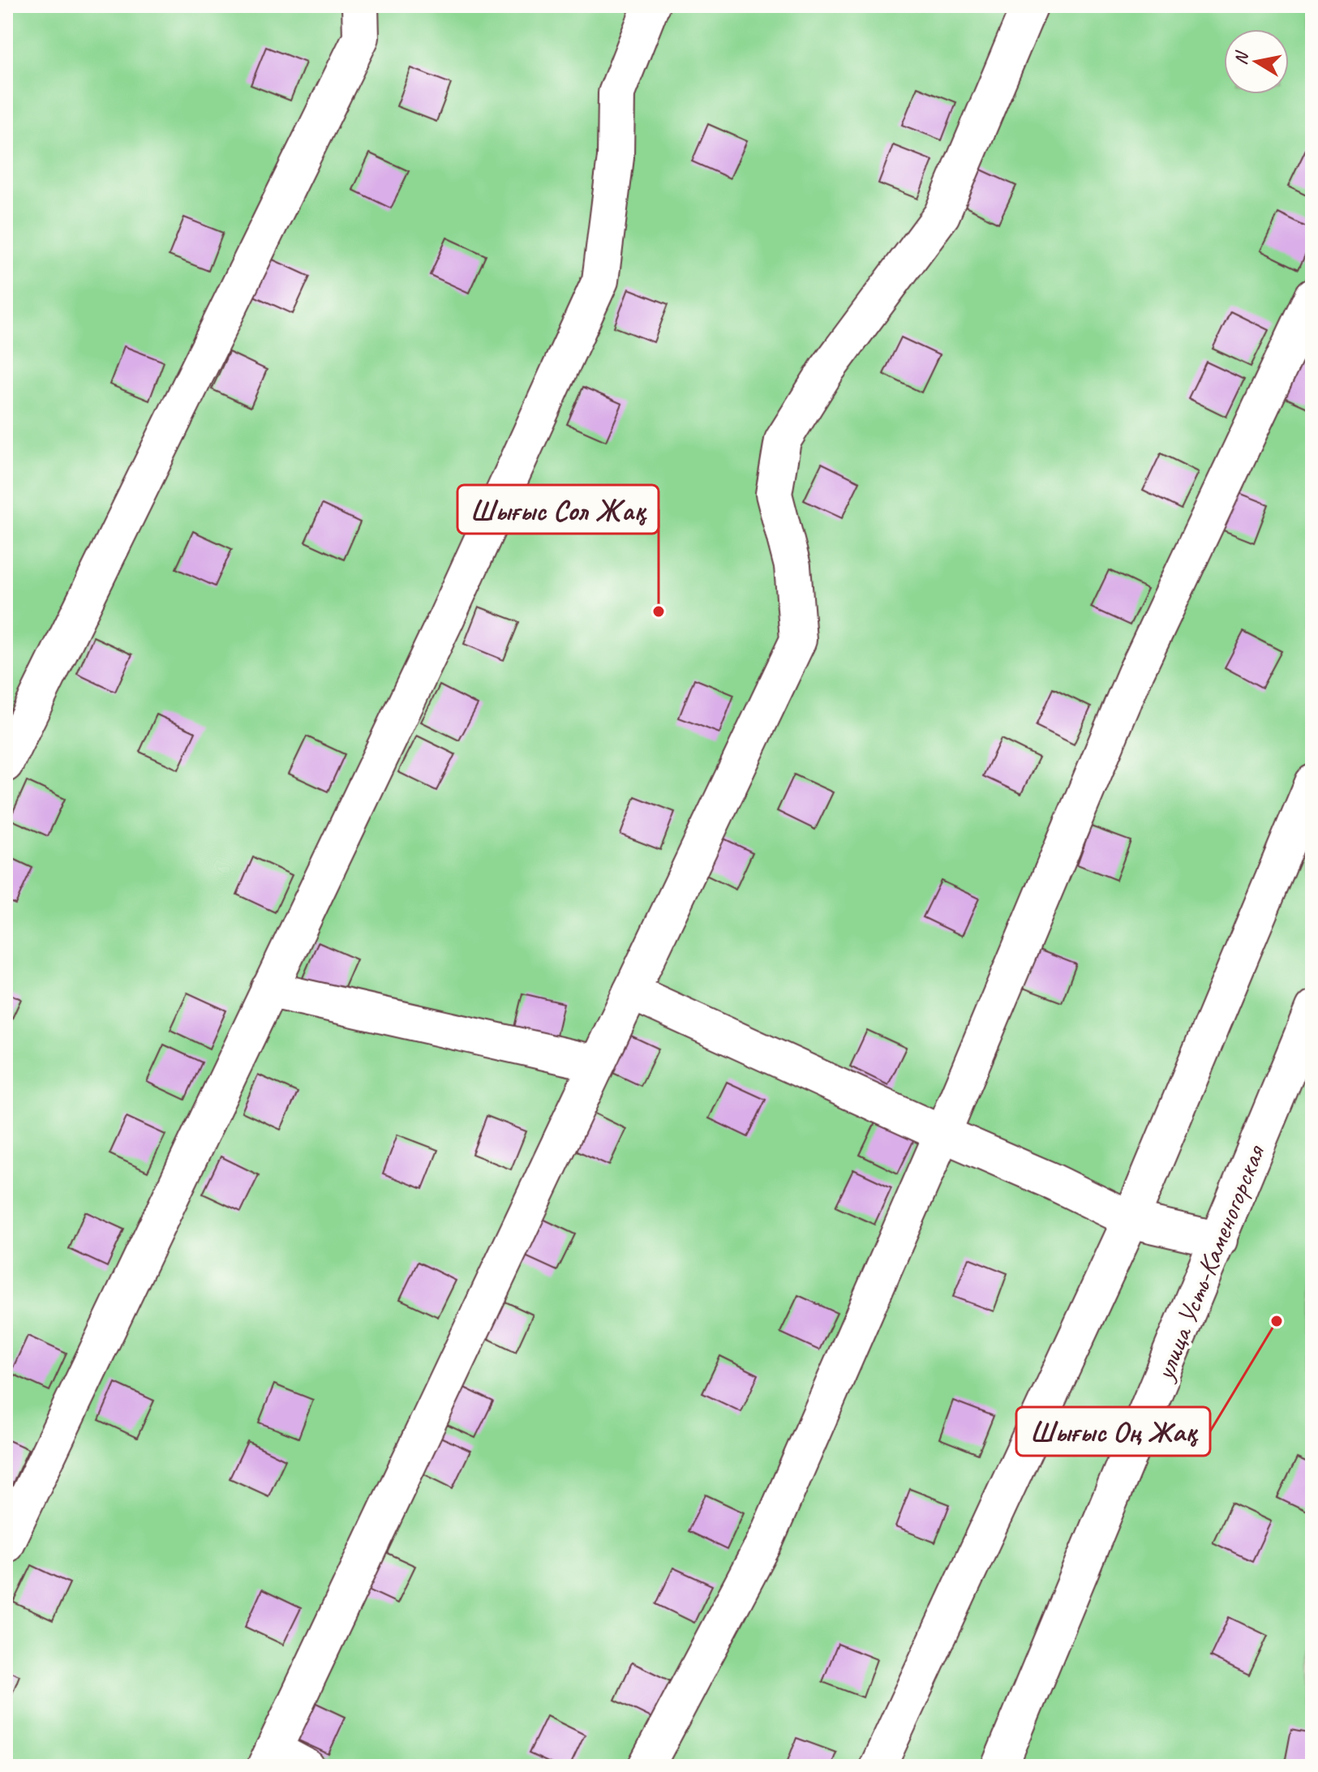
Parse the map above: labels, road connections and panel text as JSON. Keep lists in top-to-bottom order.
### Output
{
  "streets": {
    "street": ["улица Усть-Каменогорская"]
  },
  "places": ["Шығыс Сол Жақ", "Шығыс Оң Жақ"],
  "north": "left"
}
